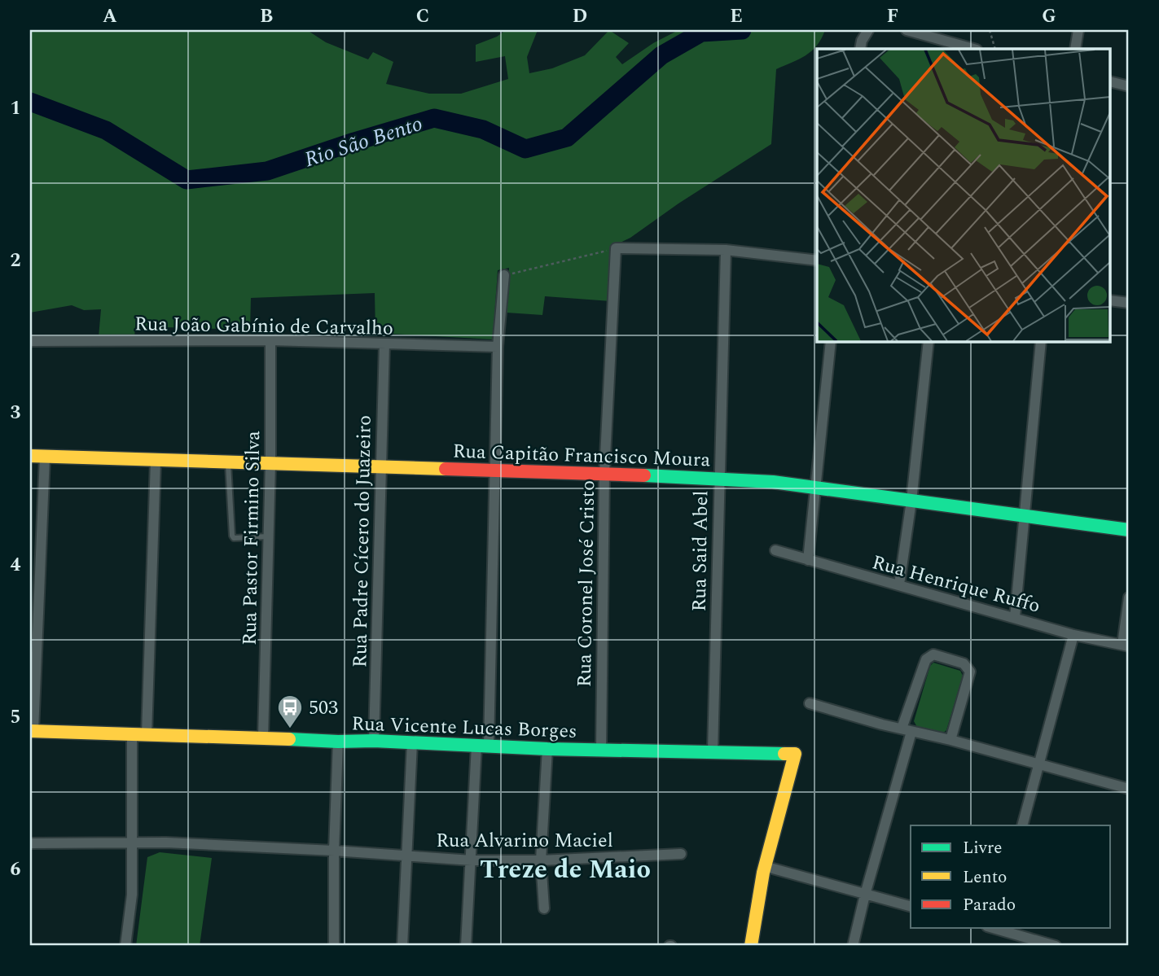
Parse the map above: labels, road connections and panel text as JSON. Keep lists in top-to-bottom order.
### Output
{
  "streets": {
    "main road": ["Rua Capitão Francisco Moura", "Rua Vicente Lucas Borges"],
    "street": [
      "Rua João Gabínio de Carvalho",
      "Rua Pastor Firmino Silva",
      "Rua Padre Cícero do Juazeiro",
      "Rua Said Abel",
      "Rua Coronel José Cristo",
      "Rua Henrique Ruffo",
      "Rua Alvarino Maciel"
    ]
  },
  "crossings": [
    ["Rua João Gabínio de Carvalho", "Rua Pastor Firmino Silva"],
    ["Rua João Gabínio de Carvalho", "Rua Padre Cícero do Juazeiro"],
    ["Rua Capitão Francisco Moura", "Rua Pastor Firmino Silva"],
    ["Rua Capitão Francisco Moura", "Rua Padre Cícero do Juazeiro"],
    ["Rua Capitão Francisco Moura", "Rua Said Abel"],
    ["Rua Capitão Francisco Moura", "Rua Coronel José Cristo"],
    ["Rua Pastor Firmino Silva", "Rua Vicente Lucas Borges"],
    ["Rua Padre Cícero do Juazeiro", "Rua Vicente Lucas Borges"],
    ["Rua Said Abel", "Rua Vicente Lucas Borges"],
    ["Rua Coronel José Cristo", "Rua Vicente Lucas Borges"]
  ],
  "districts": ["Treze de Maio"],
  "water": ["Rio São Bento"],
  "places": {
    "bus stop": ["503"]
  },
  "legend": ["Livre", "Lento", "Parado"],
  "grid": {
    "columns": [
      "A",
      "B",
      "C",
      "D",
      "E",
      "F",
      "G"
    ],
    "rows": [
      "1",
      "2",
      "3",
      "4",
      "5",
      "6"
    ]
  }
}
